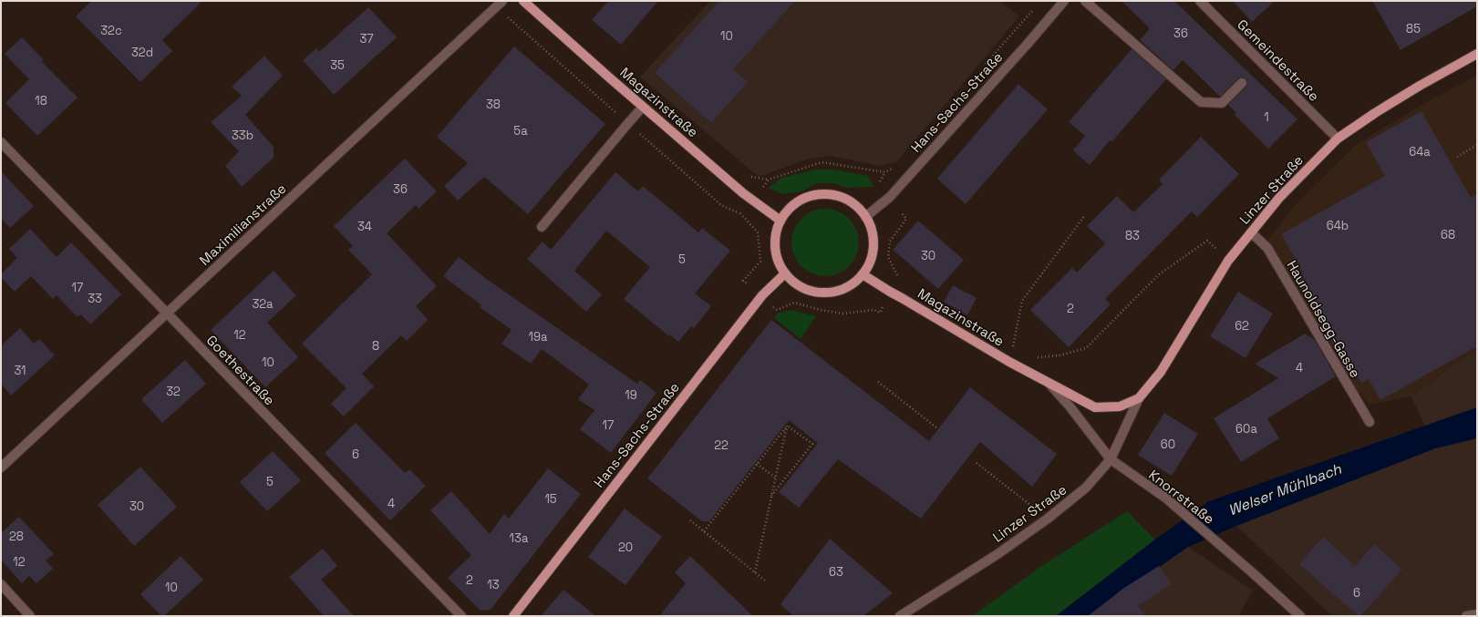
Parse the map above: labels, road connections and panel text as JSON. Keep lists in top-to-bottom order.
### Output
{
  "streets": {
    "main road": ["Magazinstraße", "Hans-Sachs-Straße", "Linzer Straße"],
    "street": [
      "Gemeindestraße",
      "Maximilianstraße",
      "Haunoldsegg-Gasse",
      "Goethestraße",
      "Knorrstraße"
    ]
  },
  "crossings": [
    ["Gemeindestraße", "Linzer Straße"],
    ["Magazinstraße", "Hans-Sachs-Straße"],
    ["Magazinstraße", "Linzer Straße"],
    ["Magazinstraße", "Knorrstraße"],
    ["Linzer Straße", "Haunoldsegg-Gasse"],
    ["Linzer Straße", "Knorrstraße"],
    ["Maximilianstraße", "Goethestraße"]
  ],
  "water": ["Welser Mühlbach"],
  "house_numbers": [
    "85",
    "32c",
    "36",
    "10",
    "37",
    "32d",
    "35",
    "18",
    "38",
    "1",
    "5a",
    "33b",
    "64a",
    "36",
    "64b",
    "34",
    "68",
    "83",
    "30",
    "5",
    "17",
    "33",
    "32a",
    "2",
    "62",
    "12",
    "19a",
    "8",
    "10",
    "4",
    "31",
    "32",
    "19",
    "17",
    "60a",
    "60",
    "22",
    "6",
    "5",
    "15",
    "4",
    "30",
    "28",
    "13a",
    "20",
    "12",
    "63",
    "2",
    "13",
    "10",
    "6"
  ]
}
